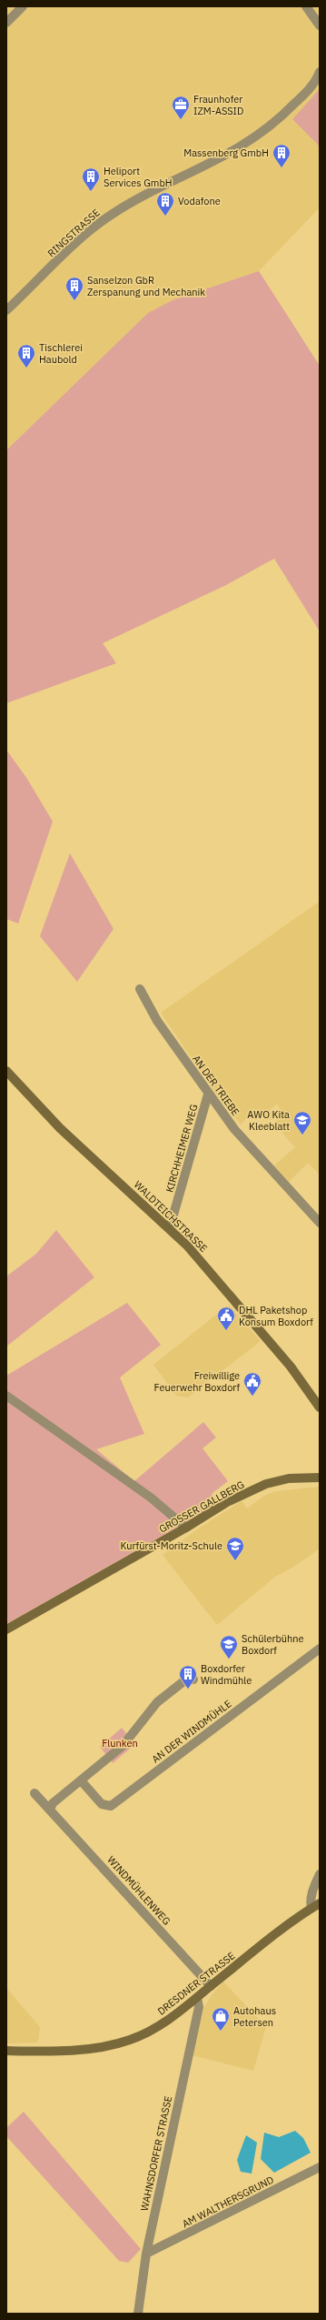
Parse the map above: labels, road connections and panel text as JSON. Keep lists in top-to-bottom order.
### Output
{
  "streets": {
    "street": [
      "RINGSTRASSE",
      "AN DER TRIEBE",
      "KIRCHHEIMER WEG",
      "WALDTEICHSTRASSE",
      "GROSSER GALLBERG",
      "AN DER WINDMÜHLE",
      "WINDMÜHLENWEG",
      "DRESDNER STRASSE",
      "WAHNSDORFER STRASSE",
      "AM WALTHERSGRUND"
    ]
  },
  "crossings": [
    ["AN DER TRIEBE", "KIRCHHEIMER WEG"],
    ["KIRCHHEIMER WEG", "WALDTEICHSTRASSE"],
    ["WINDMÜHLENWEG", "DRESDNER STRASSE"],
    ["DRESDNER STRASSE", "WAHNSDORFER STRASSE"],
    ["WAHNSDORFER STRASSE", "AM WALTHERSGRUND"]
  ],
  "parks": ["Flunken"],
  "places": {
    "office": ["Fraunhofer IZM-ASSID"],
    "building": [
      "Massenberg GmbH",
      "Heliport Services GmbH",
      "Vodafone",
      "Sanselzon GbR Zerspanung und Mechanik",
      "Tischlerei Haubold",
      "Boxdorfer Windmühle"
    ],
    "school or university": ["AWO Kita Kleeblatt", "Kurfürst-Moritz-Schule", "Schülerbühne Boxdorf"],
    "public building": ["DHL Paketshop Konsum Boxdorf", "Freiwillige Feuerwehr Boxdorf"],
    "shop": ["Autohaus Petersen"]
  }
}
